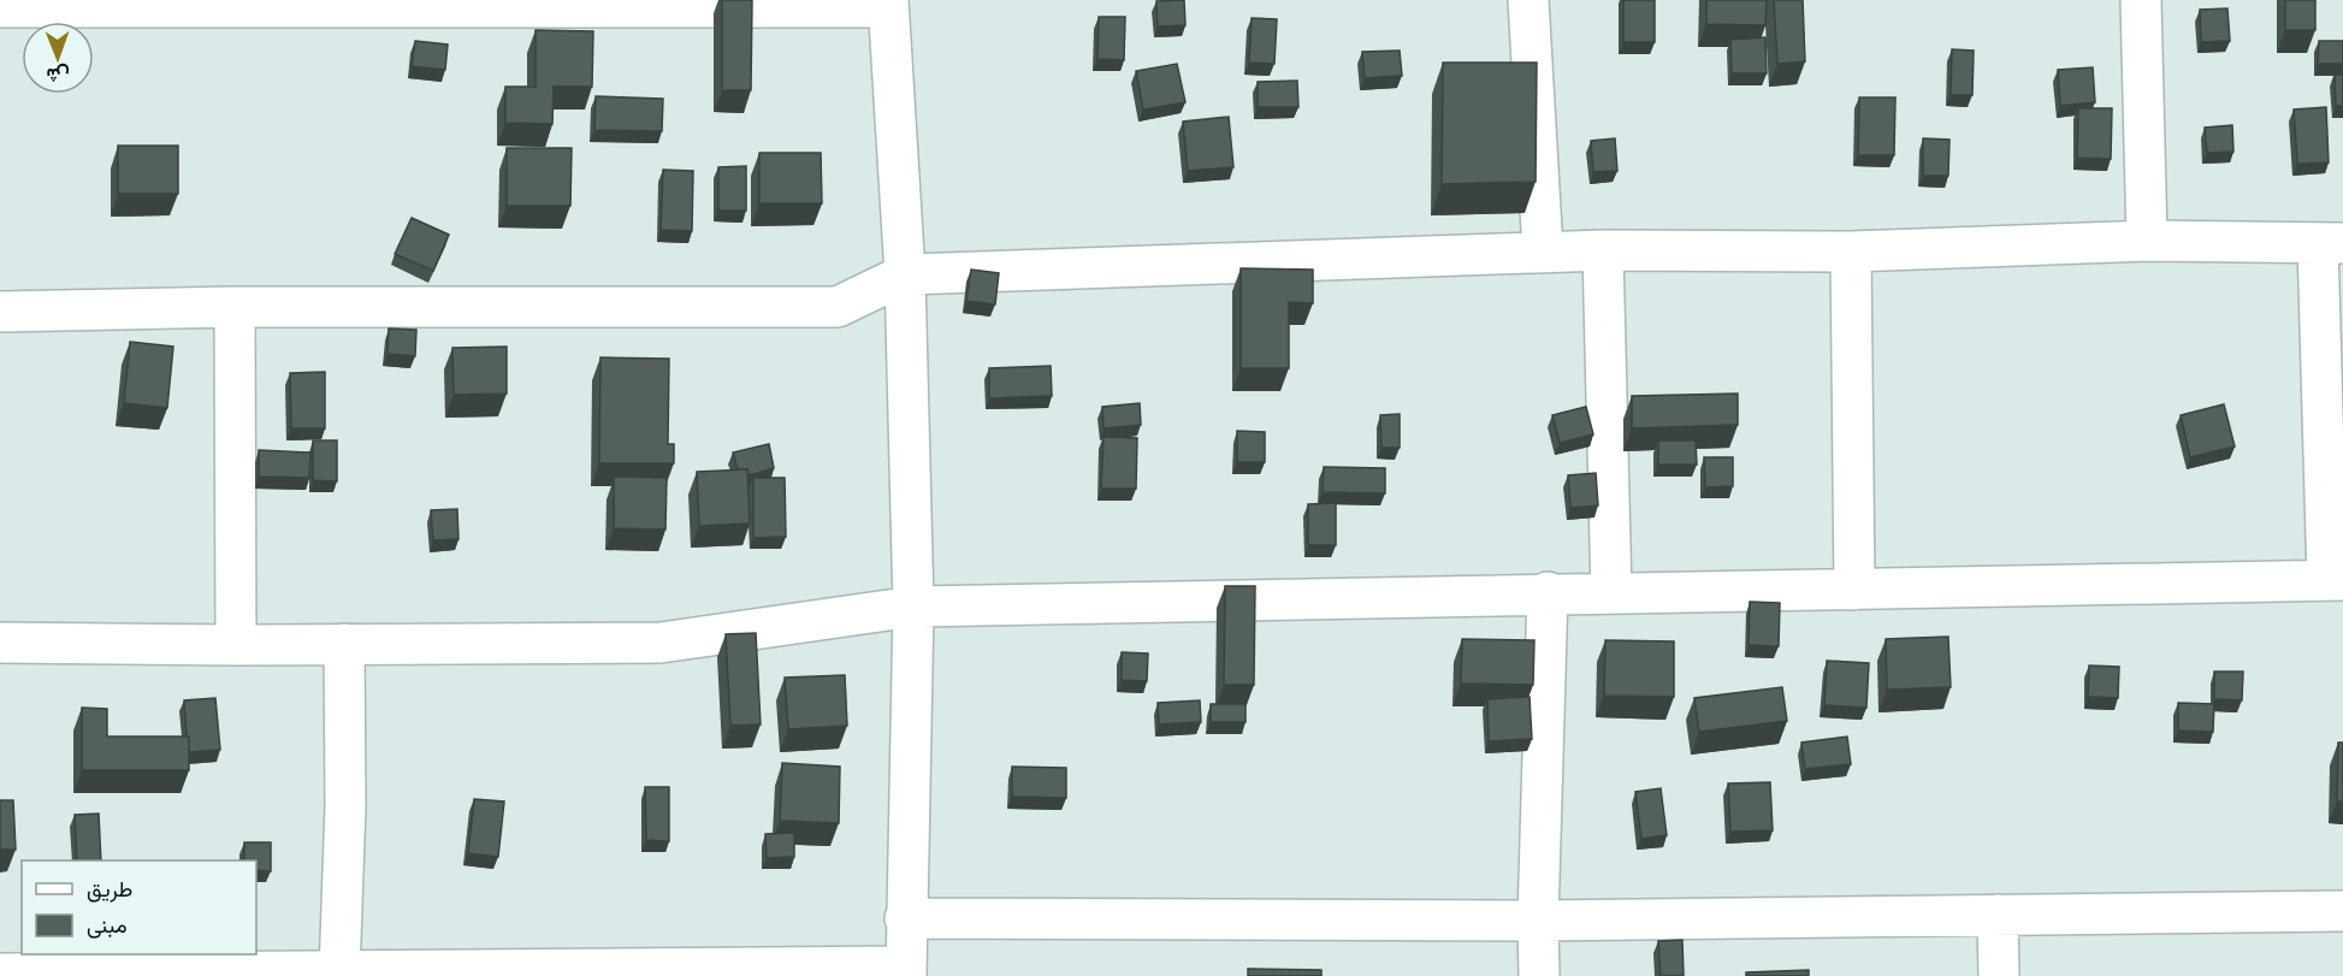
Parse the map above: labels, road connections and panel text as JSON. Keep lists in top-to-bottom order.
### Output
{
  "legend": ["طريق", "مبنى"],
  "north": "bottom"
}
